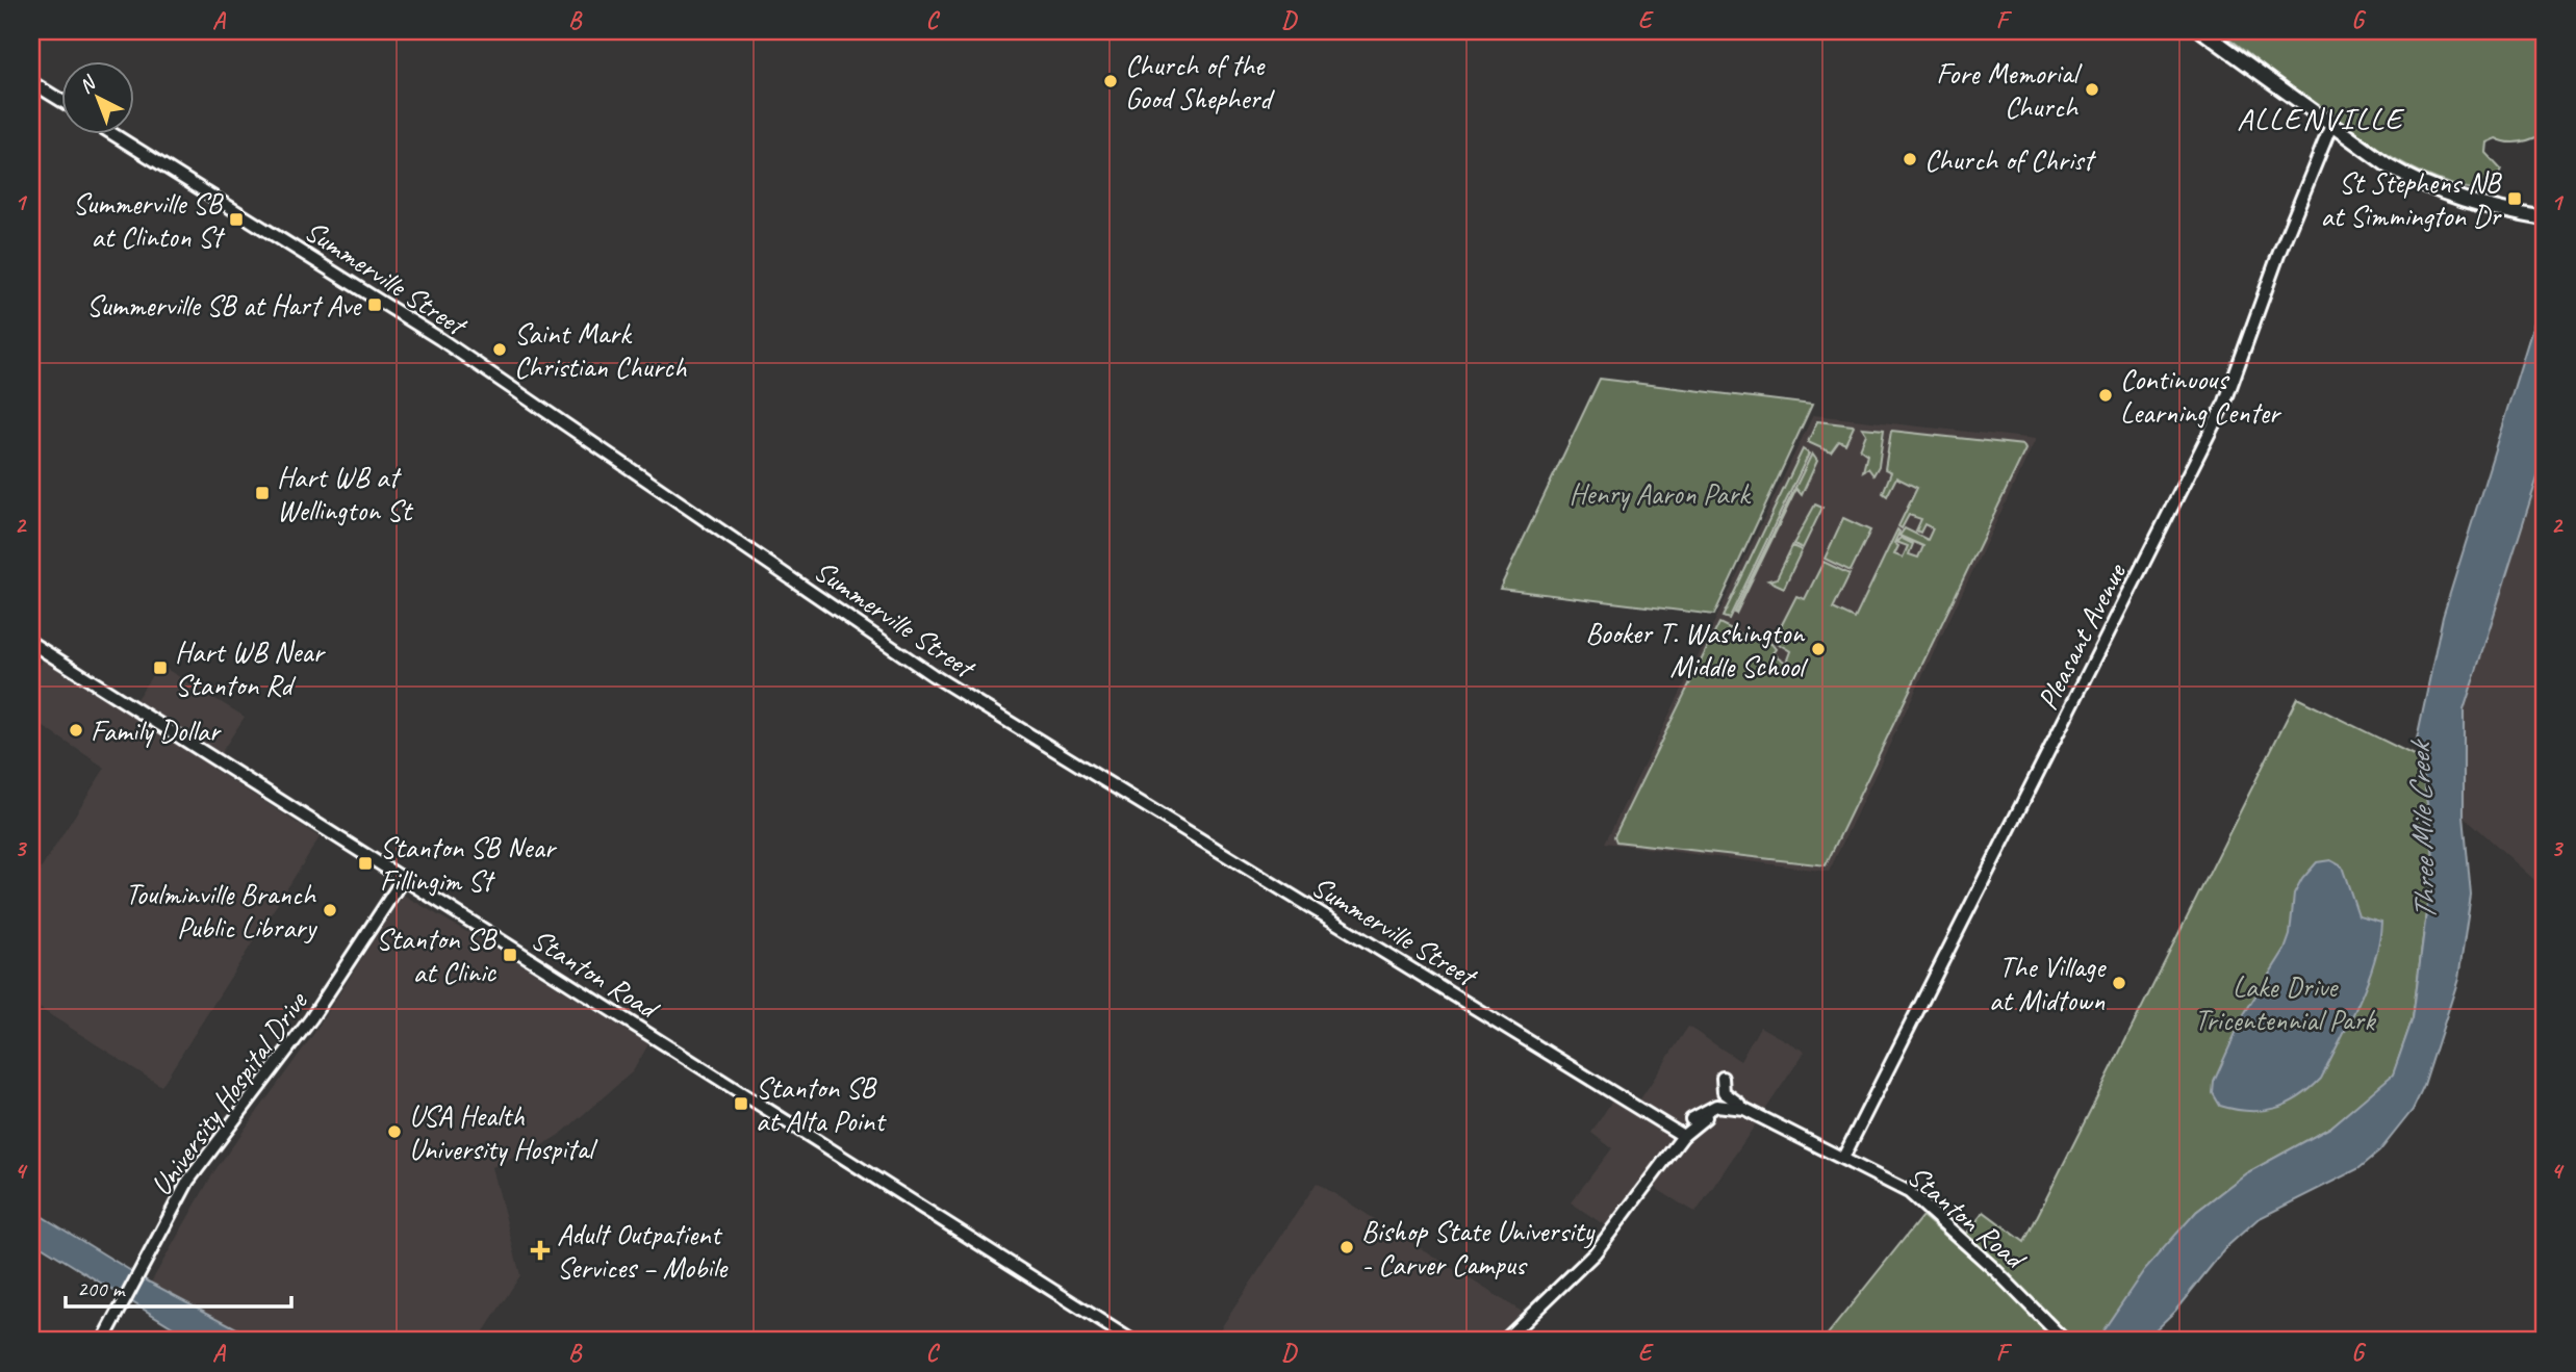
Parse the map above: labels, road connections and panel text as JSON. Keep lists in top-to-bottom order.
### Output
{
  "streets": {
    "street": [
      "Summerville Street",
      "Pleasant Avenue",
      "Stanton Road",
      "University Hospital Drive"
    ]
  },
  "crossings": [
    ["Pleasant Avenue", "Stanton Road"],
    ["Stanton Road", "University Hospital Drive"]
  ],
  "districts": ["ALLENVILLE"],
  "water": ["Three Mile Creek"],
  "parks": ["Henry Aaron Park", "Lake Drive Tricentennial Park"],
  "places": {
    "other": [
      "Church of the Good Shepherd",
      "Fore Memorial Church",
      "Church of Christ",
      "Saint Mark Christian Church",
      "Continuous Learning Center",
      "Booker T. Washington Middle School",
      "Family Dollar",
      "Toulminville Branch Public Library",
      "The Village at Midtown",
      "USA Health University Hospital",
      "Bishop State University - Carver Campus"
    ],
    "transit": [
      "St Stephens NB at Simmington Dr",
      "Summerville SB at Clinton St",
      "Summerville SB at Hart Ave",
      "Hart WB at Wellington St",
      "Hart WB Near Stanton Rd",
      "Stanton SB Near Fillingim St",
      "Stanton SB at Clinic",
      "Stanton SB at Alta Point"
    ],
    "health": ["Adult Outpatient Services – Mobile"]
  },
  "scale_bar": "200 m",
  "north": "top left",
  "grid": {
    "columns": [
      "A",
      "B",
      "C",
      "D",
      "E",
      "F",
      "G"
    ],
    "rows": [
      "1",
      "2",
      "3",
      "4"
    ]
  }
}
